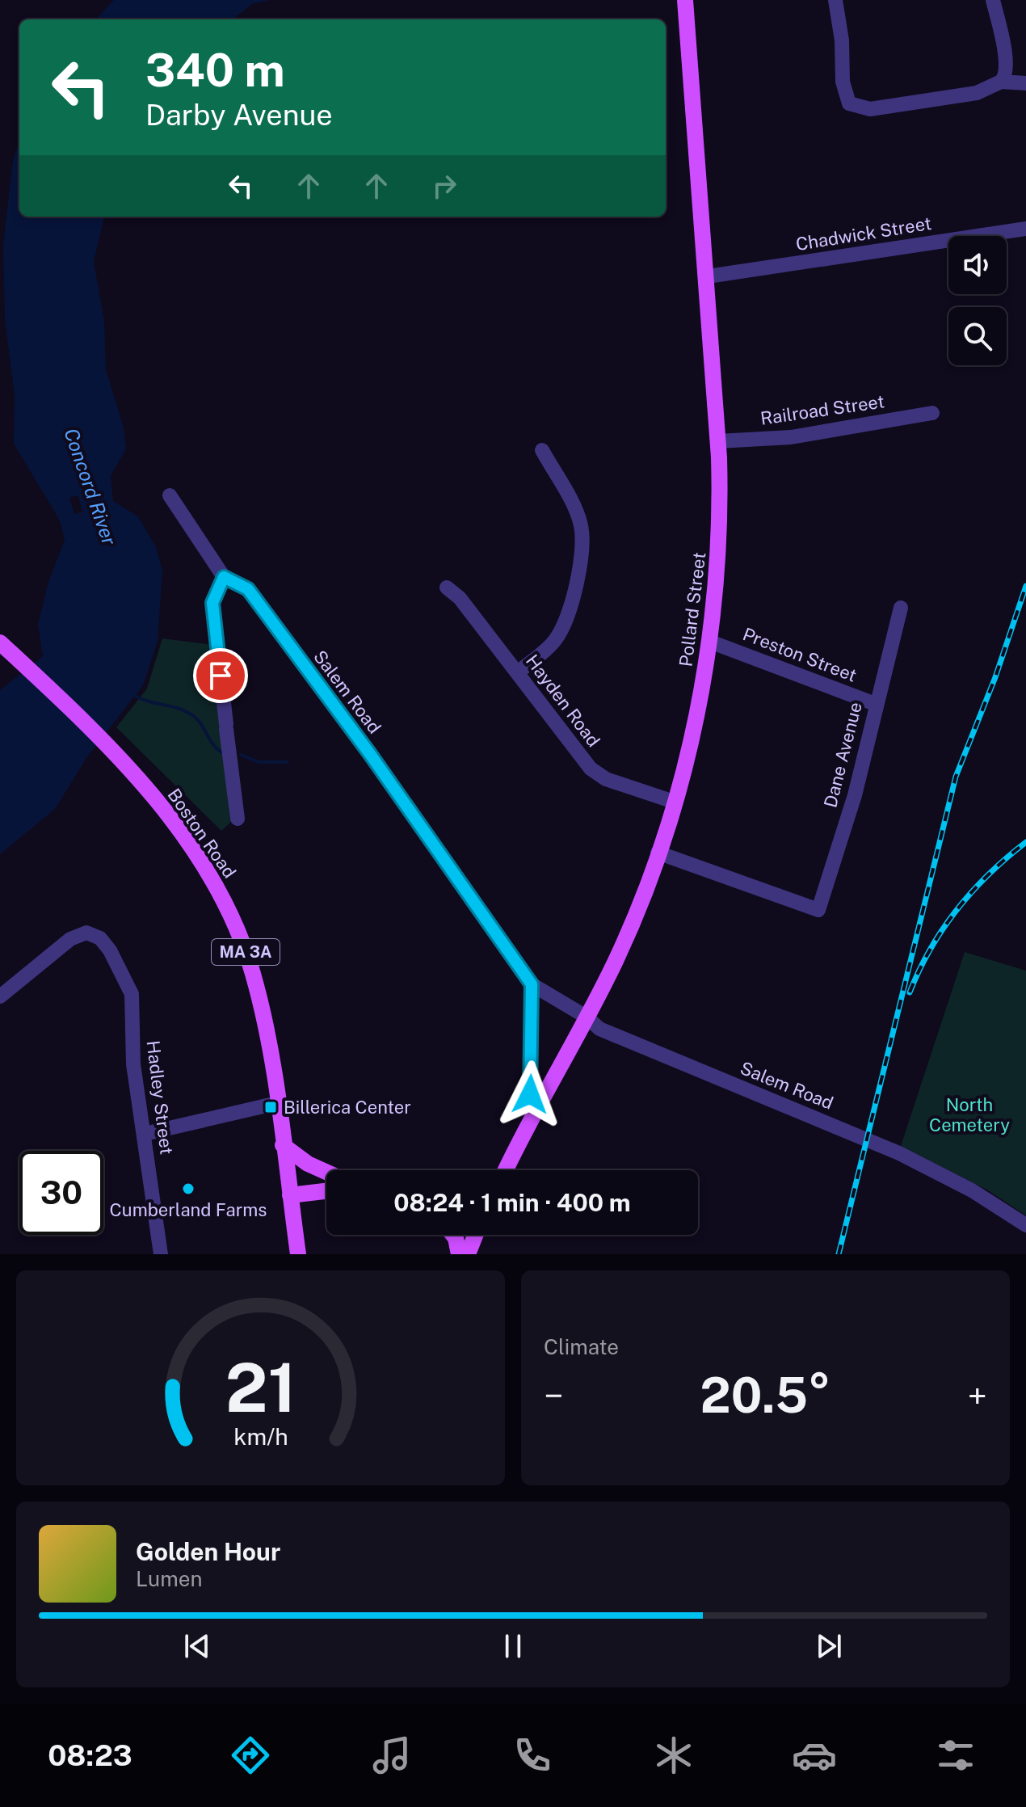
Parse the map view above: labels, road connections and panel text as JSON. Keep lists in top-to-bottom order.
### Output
{
  "streets": {
    "main road": ["Pollard Street", "Boston Road", "MA 3A"],
    "street": [
      "Chadwick Street",
      "Railroad Street",
      "Preston Street",
      "Salem Road",
      "Hayden Road",
      "Dane Avenue",
      "Hadley Street"
    ]
  },
  "crossings": [
    ["Chadwick Street", "Pollard Street"],
    ["Railroad Street", "Pollard Street"],
    ["Pollard Street", "Preston Street"],
    ["Pollard Street", "Salem Road"],
    ["Pollard Street", "Hayden Road"],
    ["Pollard Street", "Dane Avenue"],
    ["Preston Street", "Dane Avenue"]
  ],
  "water": ["Concord River"],
  "parks": ["North Cemetery"],
  "places": {
    "transit": ["Billerica Center"],
    "other": ["Cumberland Farms"]
  },
  "page": {
    "turn": ["340 m", "Darby Avenue"],
    "limit": "30",
    "trip": "08:24 · 1 min · 400 m",
    "tile": "Climate",
    "heat": ["−", "20.5°", "+"],
    "song": ["Golden Hour", "Lumen"],
    "tabs": "08:23",
    "gauge": ["21", "km/h"]
  }
}
